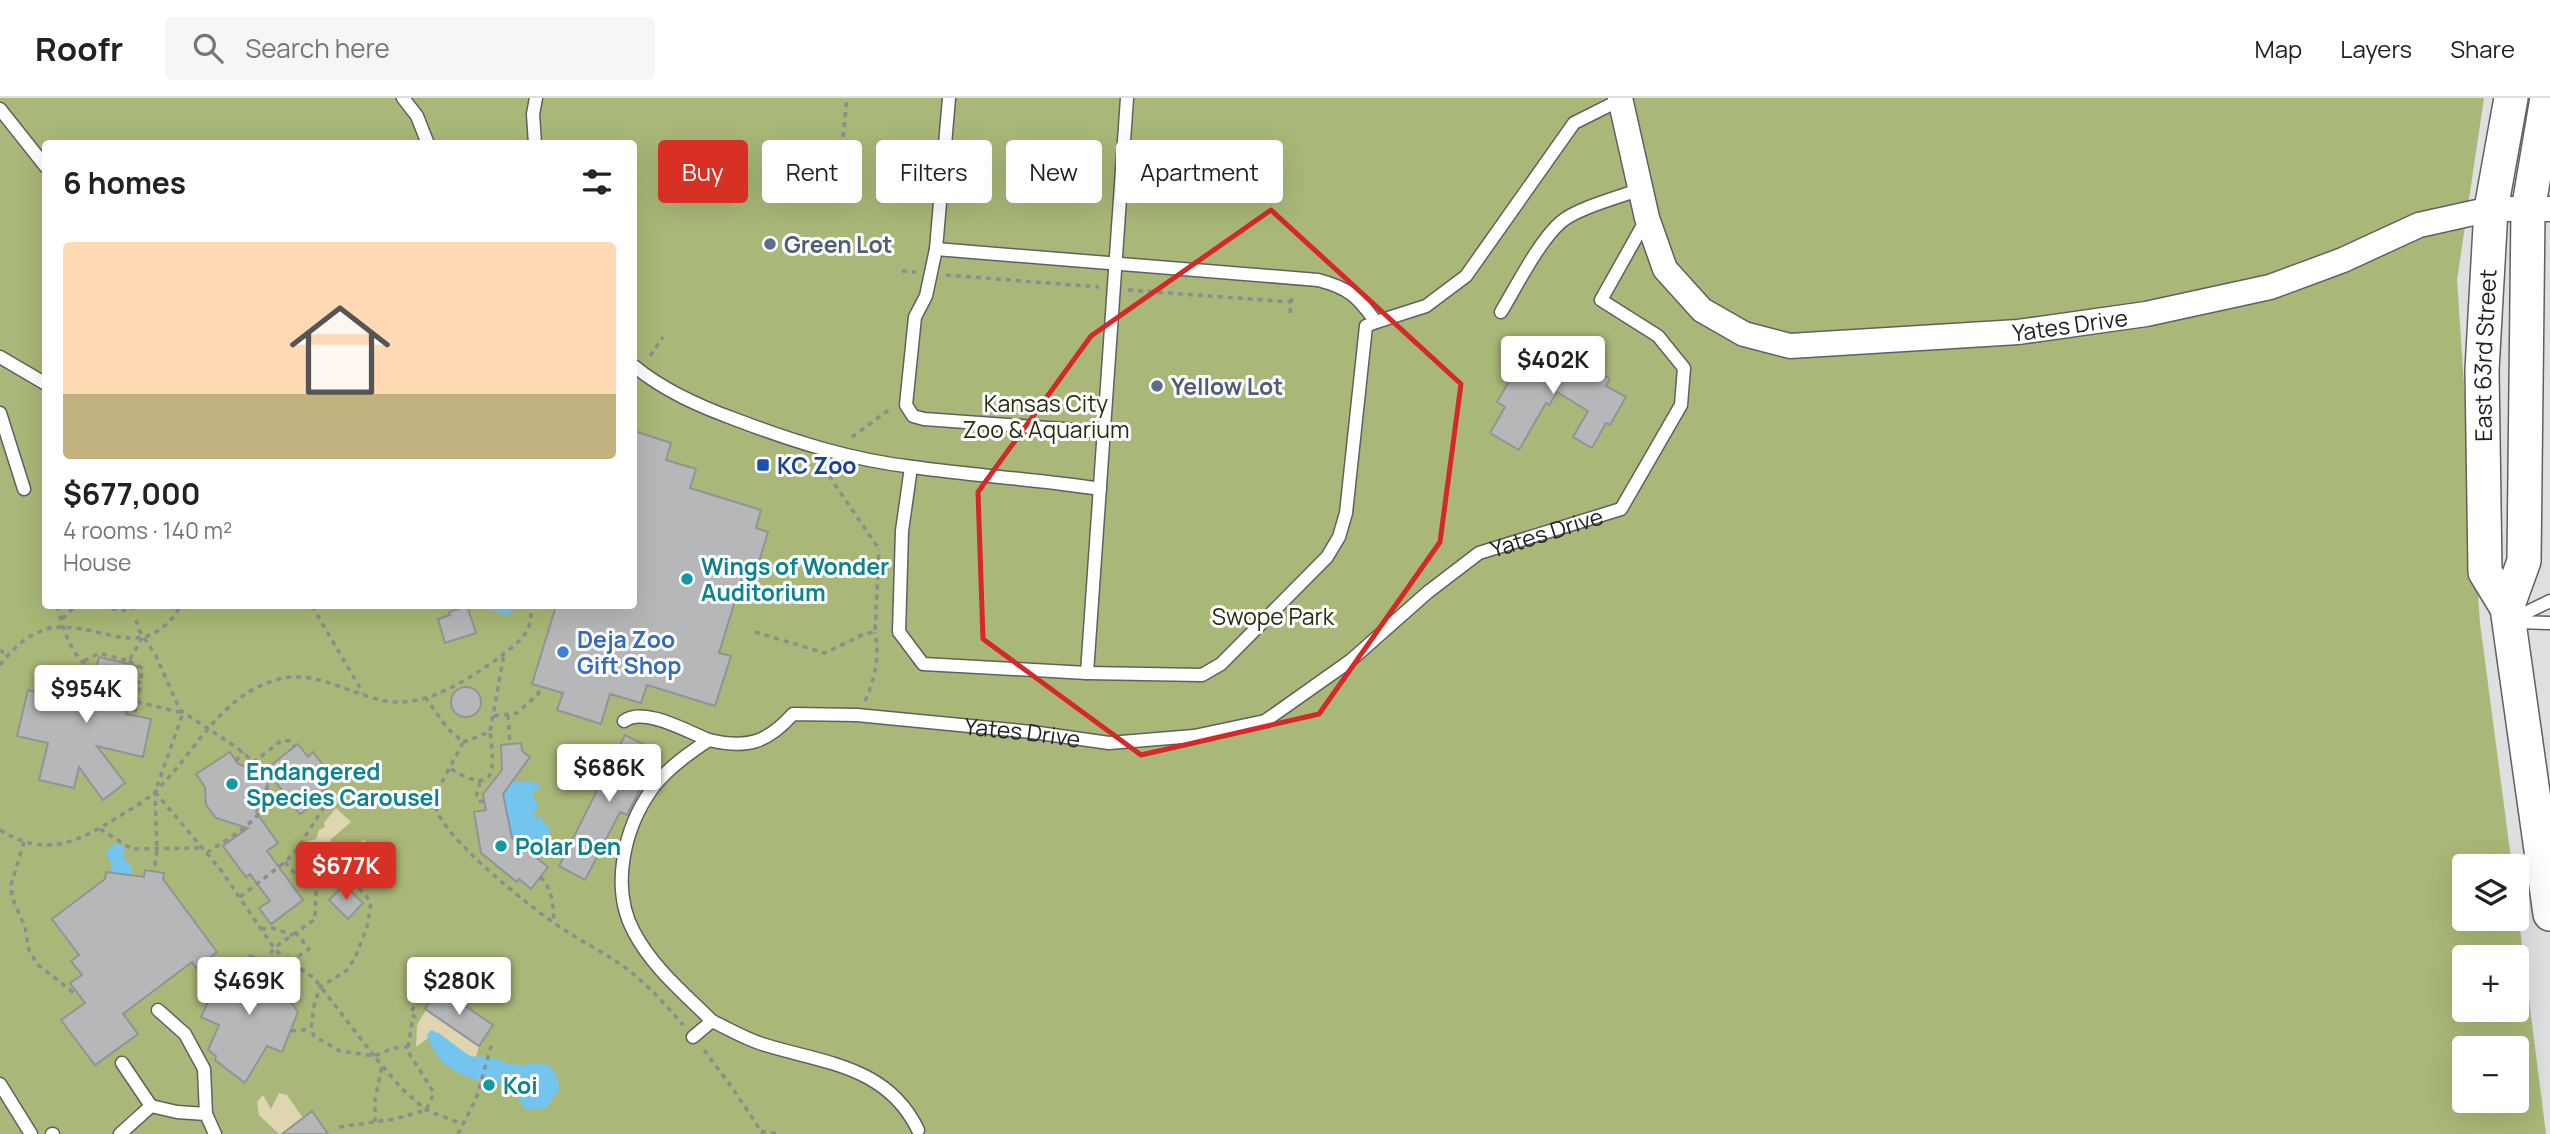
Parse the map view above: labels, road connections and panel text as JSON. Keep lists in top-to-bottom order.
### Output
{
  "streets": {
    "main road": ["East 63rd Street"],
    "street": ["Yates Drive"]
  },
  "crossings": [
    ["Yates Drive", "East 63rd Street"]
  ],
  "parks": ["Kansas City Zoo & Aquarium", "Swope Park"],
  "places": {
    "other": [
      "Green Lot",
      "Yellow Lot",
      "Wings of Wonder Auditorium",
      "Deja Zoo Gift Shop",
      "Endangered Species Carousel",
      "Polar Den",
      "Koi"
    ],
    "transit": ["KC Zoo"]
  },
  "page": {
    "header": "Roofr",
    "search": "Search here",
    "nav": ["Map", "Layers", "Share"],
    "chip": [
      "Buy",
      "Rent",
      "Filters",
      "New",
      "Apartment"
    ],
    "heading": "6 homes",
    "list": [
      {
        "name": "$677,000",
        "note": "4 rooms · 140 m² · House"
      }
    ],
    "price": [
      "$402K",
      "$954K",
      "$686K",
      "$677K",
      "$469K",
      "$280K"
    ],
    "map_buttons": ["+", "−"]
  }
}
